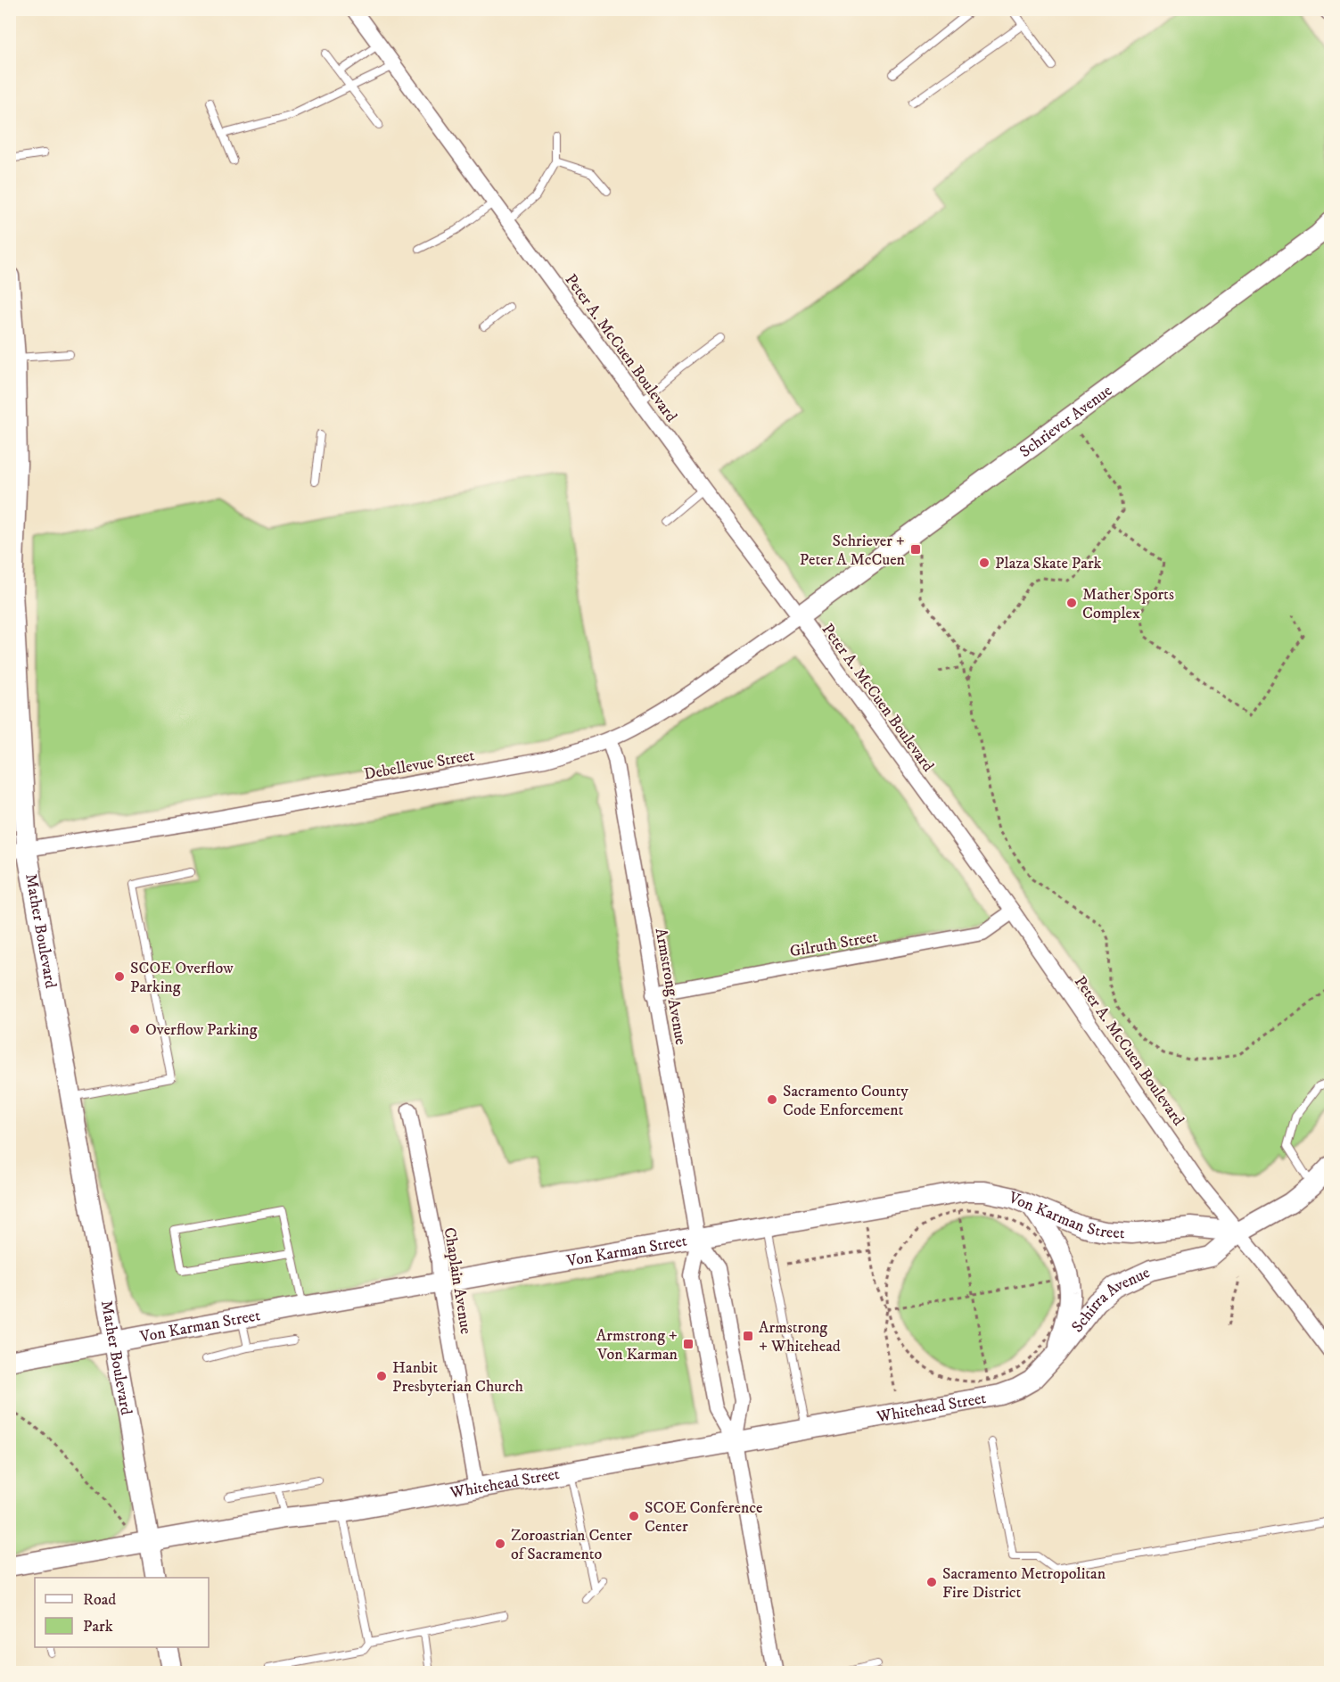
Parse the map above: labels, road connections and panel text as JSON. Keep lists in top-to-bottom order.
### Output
{
  "streets": {
    "street": [
      "Peter A. McCuen Boulevard",
      "Schriever Avenue",
      "Debellevue Street",
      "Mather Boulevard",
      "Gilruth Street",
      "Armstrong Avenue",
      "Von Karman Street",
      "Chaplain Avenue",
      "Schirra Avenue",
      "Whitehead Street"
    ]
  },
  "crossings": [
    ["Peter A. McCuen Boulevard", "Schriever Avenue"],
    ["Peter A. McCuen Boulevard", "Debellevue Street"],
    ["Peter A. McCuen Boulevard", "Gilruth Street"],
    ["Peter A. McCuen Boulevard", "Von Karman Street"],
    ["Peter A. McCuen Boulevard", "Schirra Avenue"],
    ["Schriever Avenue", "Debellevue Street"],
    ["Debellevue Street", "Mather Boulevard"],
    ["Debellevue Street", "Armstrong Avenue"],
    ["Mather Boulevard", "Von Karman Street"],
    ["Mather Boulevard", "Whitehead Street"],
    ["Gilruth Street", "Armstrong Avenue"],
    ["Armstrong Avenue", "Von Karman Street"],
    ["Armstrong Avenue", "Whitehead Street"],
    ["Von Karman Street", "Chaplain Avenue"],
    ["Von Karman Street", "Schirra Avenue"],
    ["Chaplain Avenue", "Whitehead Street"],
    ["Schirra Avenue", "Whitehead Street"]
  ],
  "places": {
    "transit": ["Schriever + Peter A McCuen", "Armstrong + Whitehead", "Armstrong + Von Karman"],
    "other": [
      "Plaza Skate Park",
      "Mather Sports Complex",
      "SCOE Overflow Parking",
      "Overflow Parking",
      "Sacramento County Code Enforcement",
      "Hanbit Presbyterian Church",
      "SCOE Conference Center",
      "Zoroastrian Center of Sacramento",
      "Sacramento Metropolitan Fire District"
    ]
  },
  "legend": ["Road", "Park"]
}
